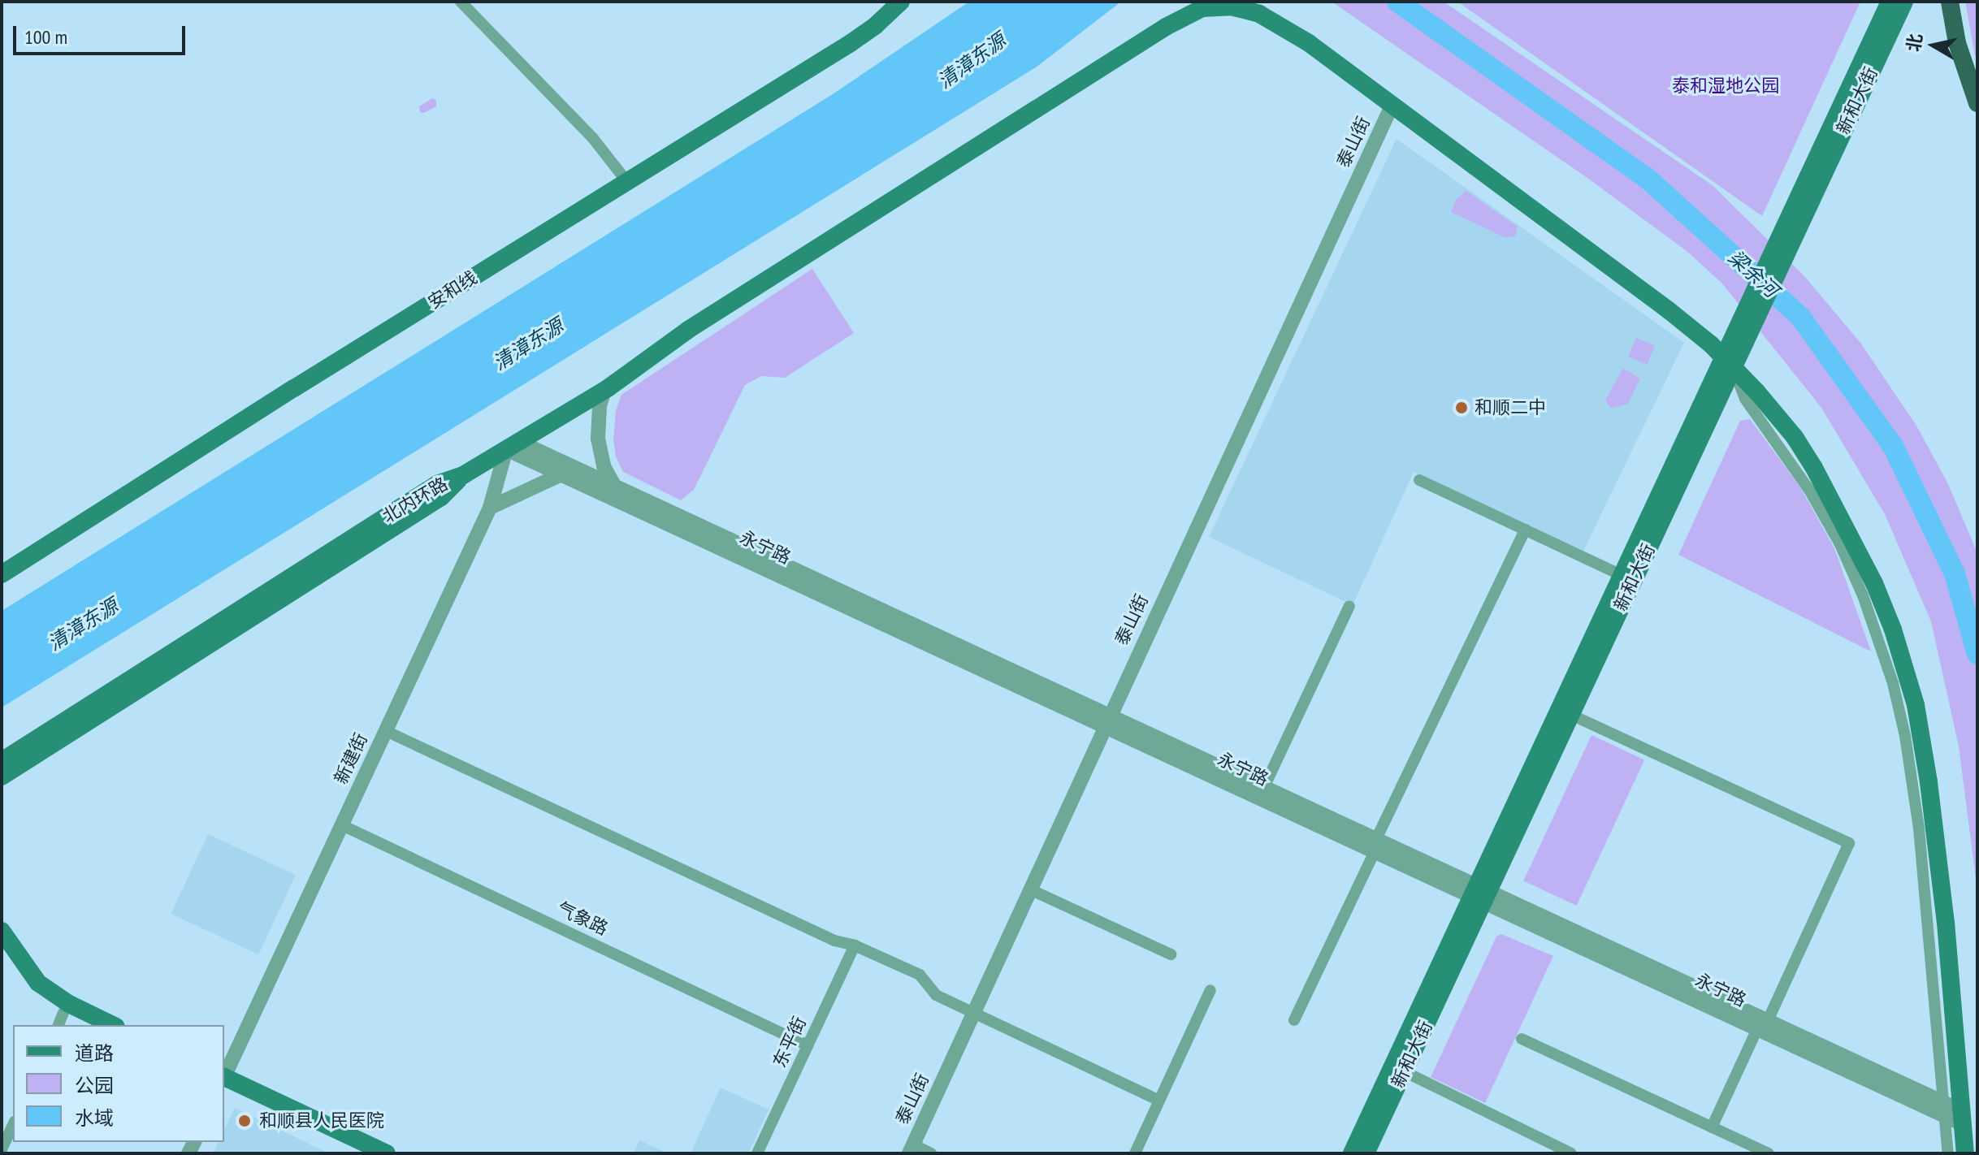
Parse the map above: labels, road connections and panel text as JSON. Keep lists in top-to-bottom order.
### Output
{
  "streets": {
    "main road": ["新和大街", "安和线", "北内环路"],
    "street": [
      "泰山街",
      "永宁路",
      "新建街",
      "气象路",
      "东平街"
    ]
  },
  "crossings": [
    ["新和大街", "永宁路"],
    ["泰山街", "永宁路"],
    ["永宁路", "新建街"],
    ["新建街", "气象路"],
    ["气象路", "东平街"]
  ],
  "water": ["清漳东源", "梁余河"],
  "parks": ["泰和湿地公园"],
  "places": ["和顺二中", "和顺县人民医院"],
  "legend": ["道路", "公园", "水域"],
  "scale_bar": "100 m",
  "north": "left"
}
